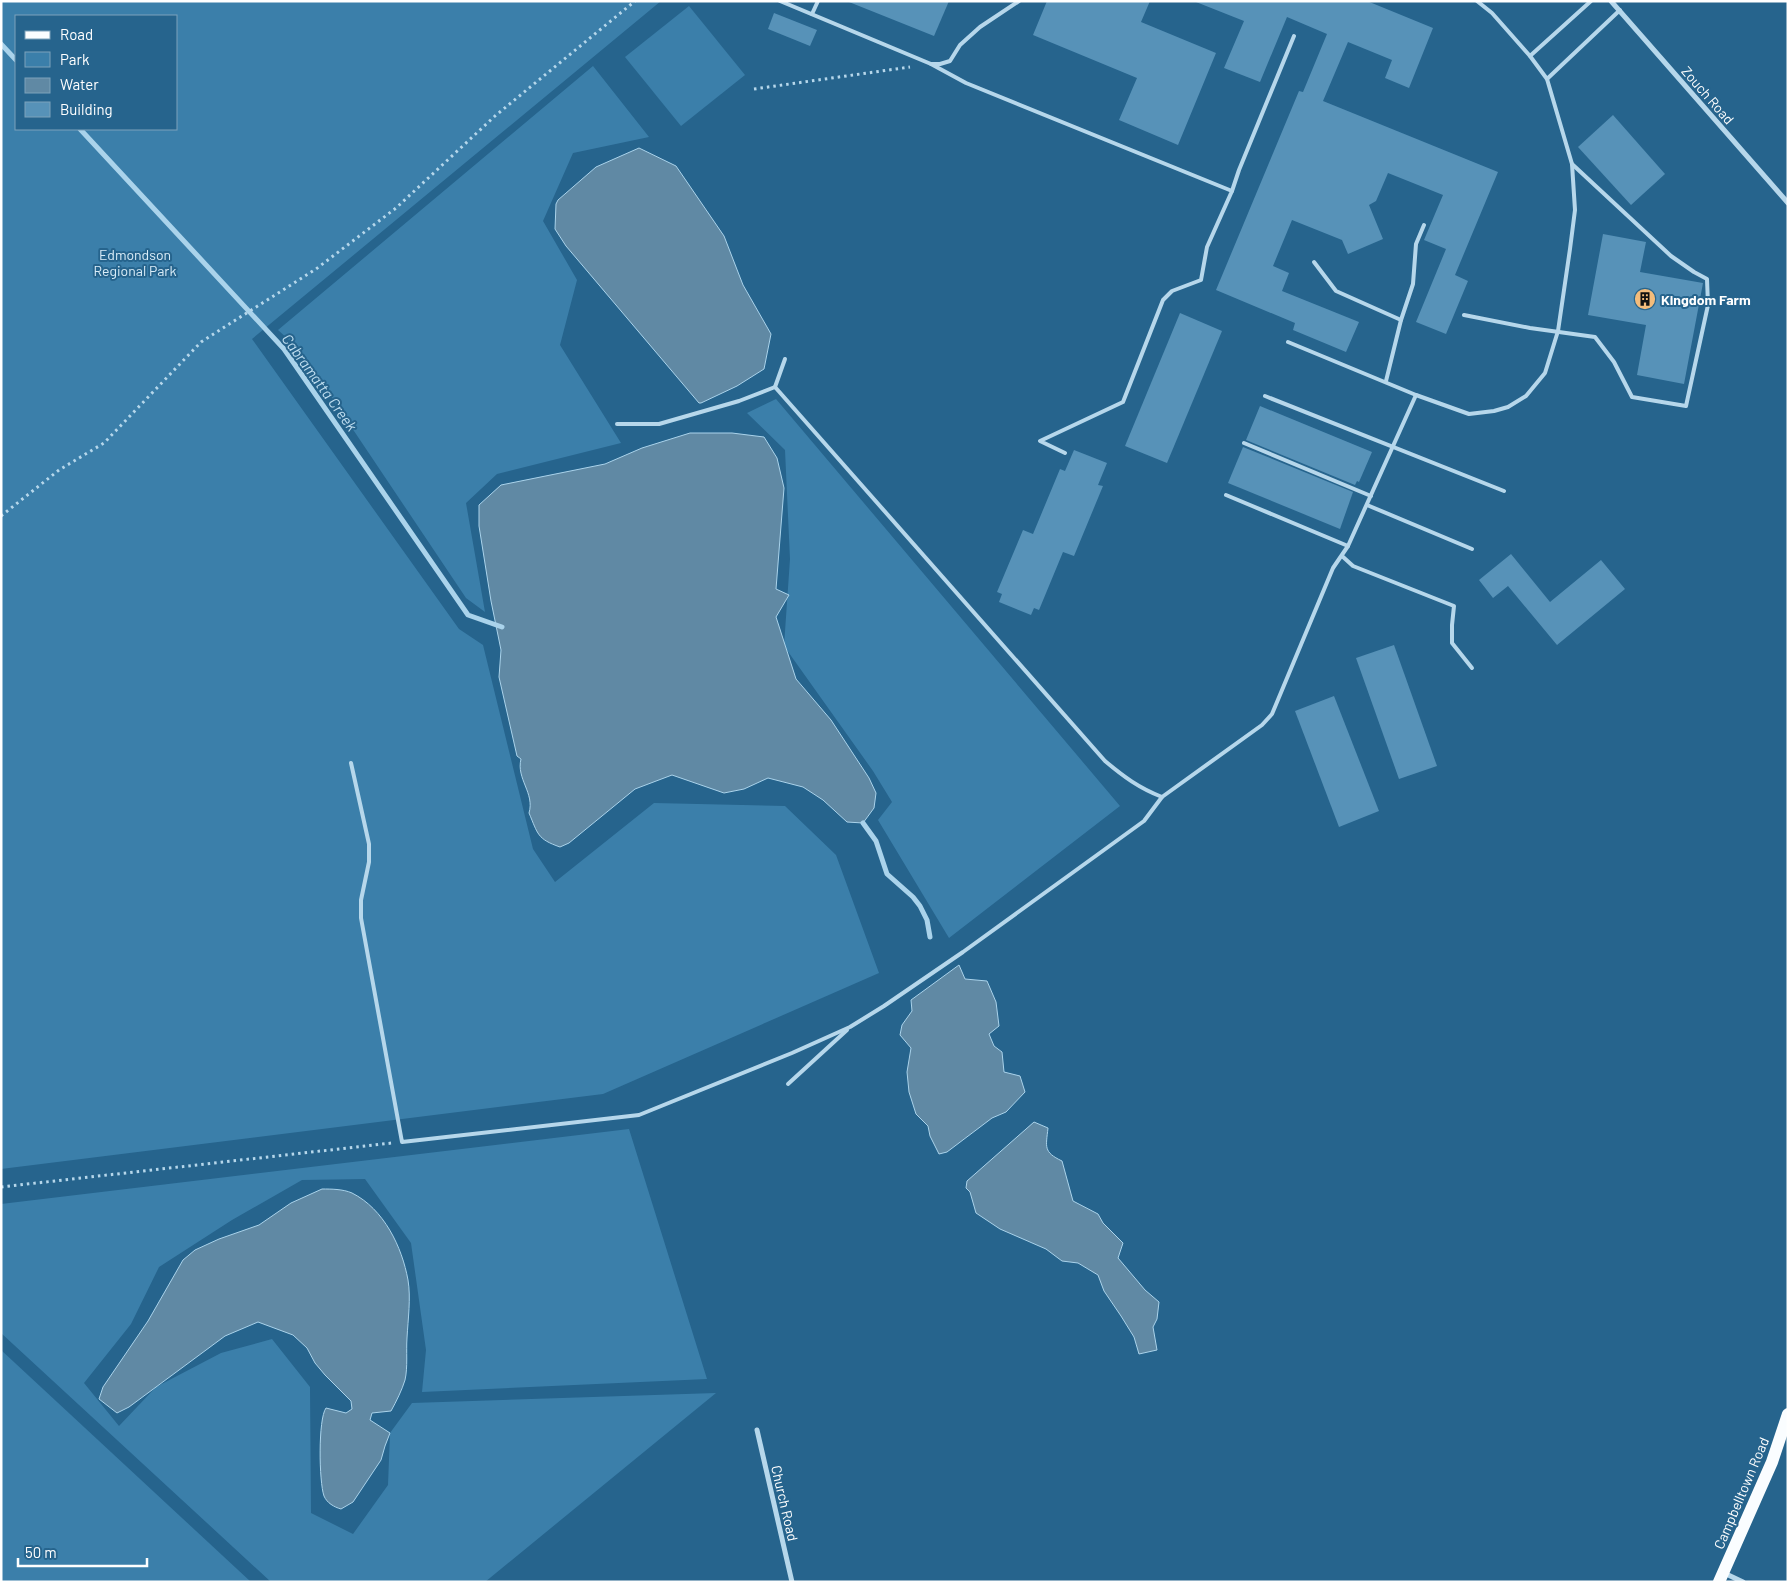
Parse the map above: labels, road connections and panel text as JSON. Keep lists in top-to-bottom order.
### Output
{
  "streets": {
    "main road": ["Campbelltown Road"],
    "street": ["Zouch Road", "Church Road"]
  },
  "water": ["Cabramatta Creek"],
  "parks": ["Edmondson Regional Park"],
  "places": {
    "building": ["Kingdom Farm"]
  },
  "legend": [
    "Road",
    "Park",
    "Water",
    "Building"
  ],
  "scale_bar": "50 m"
}
